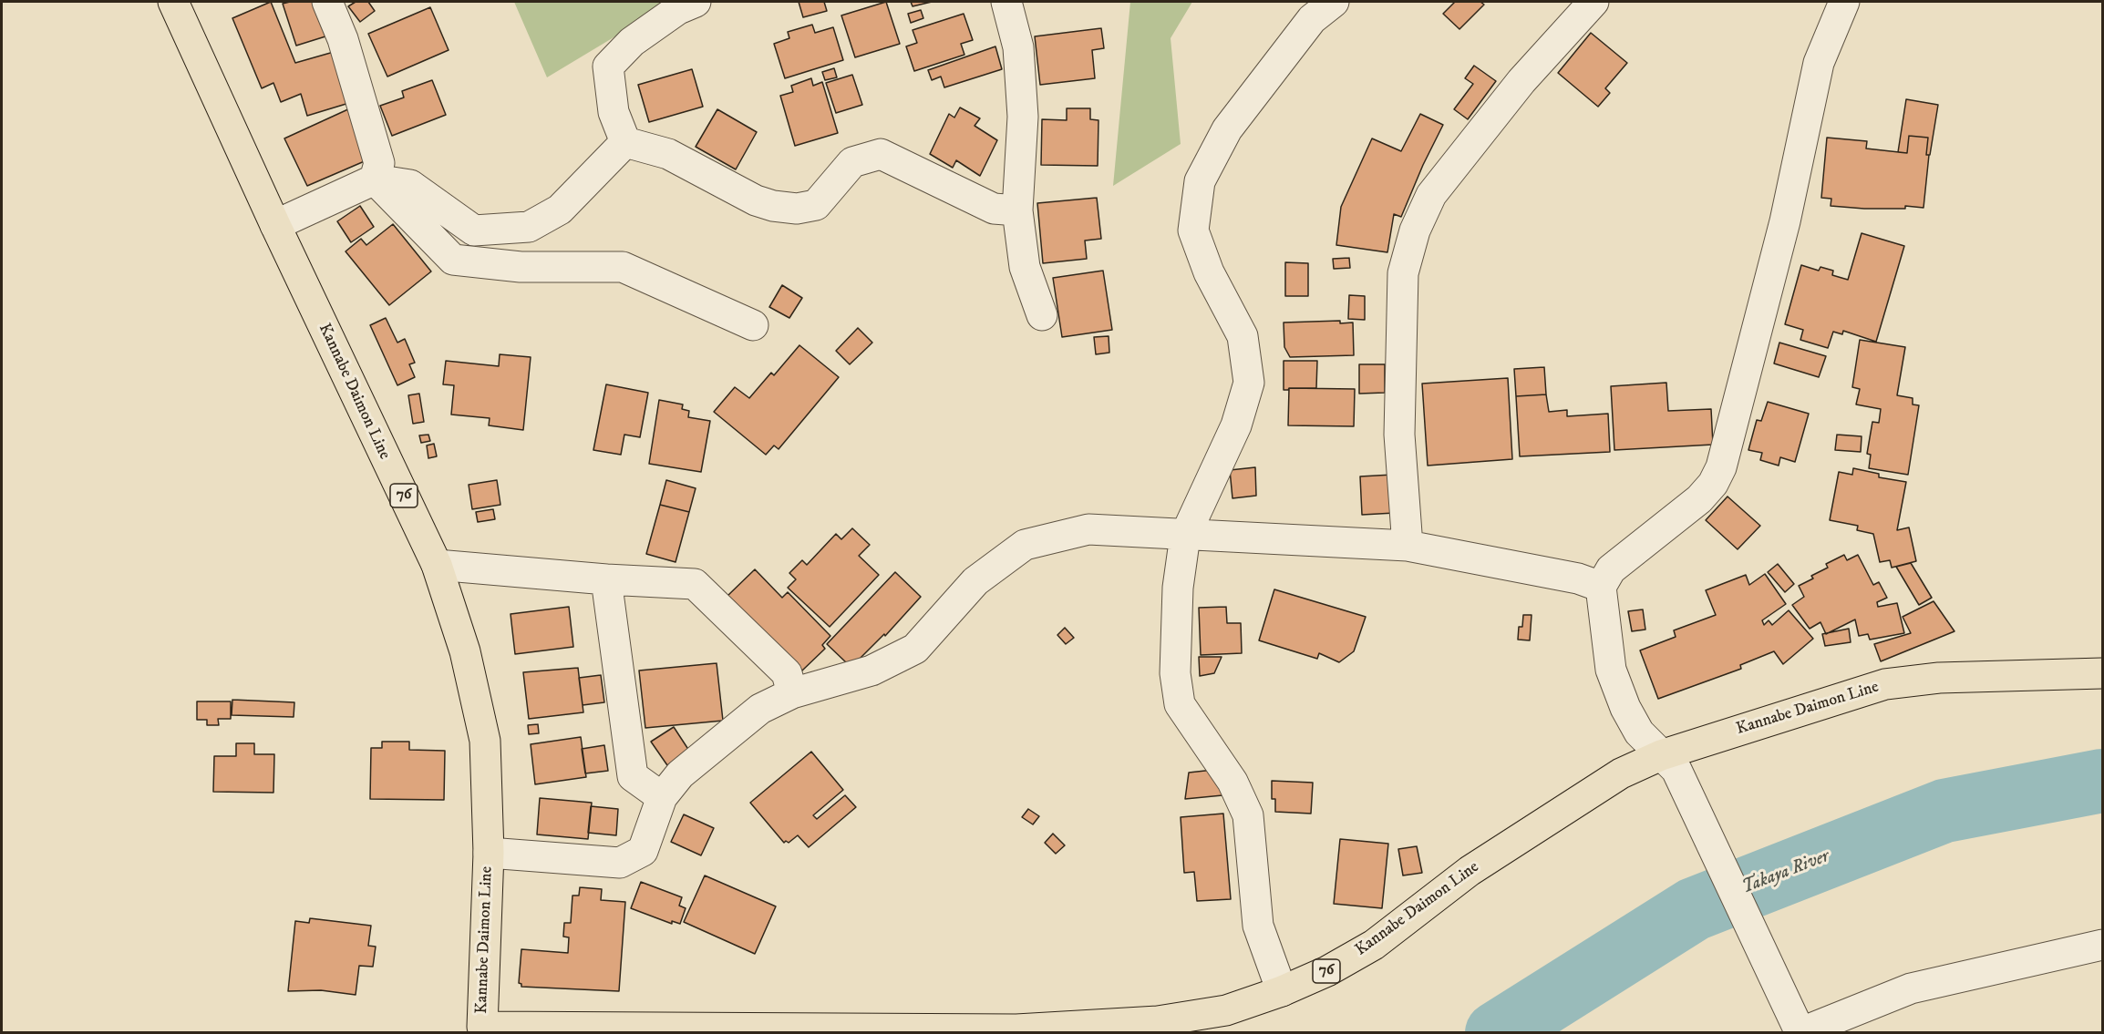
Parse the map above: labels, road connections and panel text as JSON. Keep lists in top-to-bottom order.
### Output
{
  "streets": {
    "main road": ["Kannabe Daimon Line", "76"]
  },
  "water": ["Takaya River"]
}
